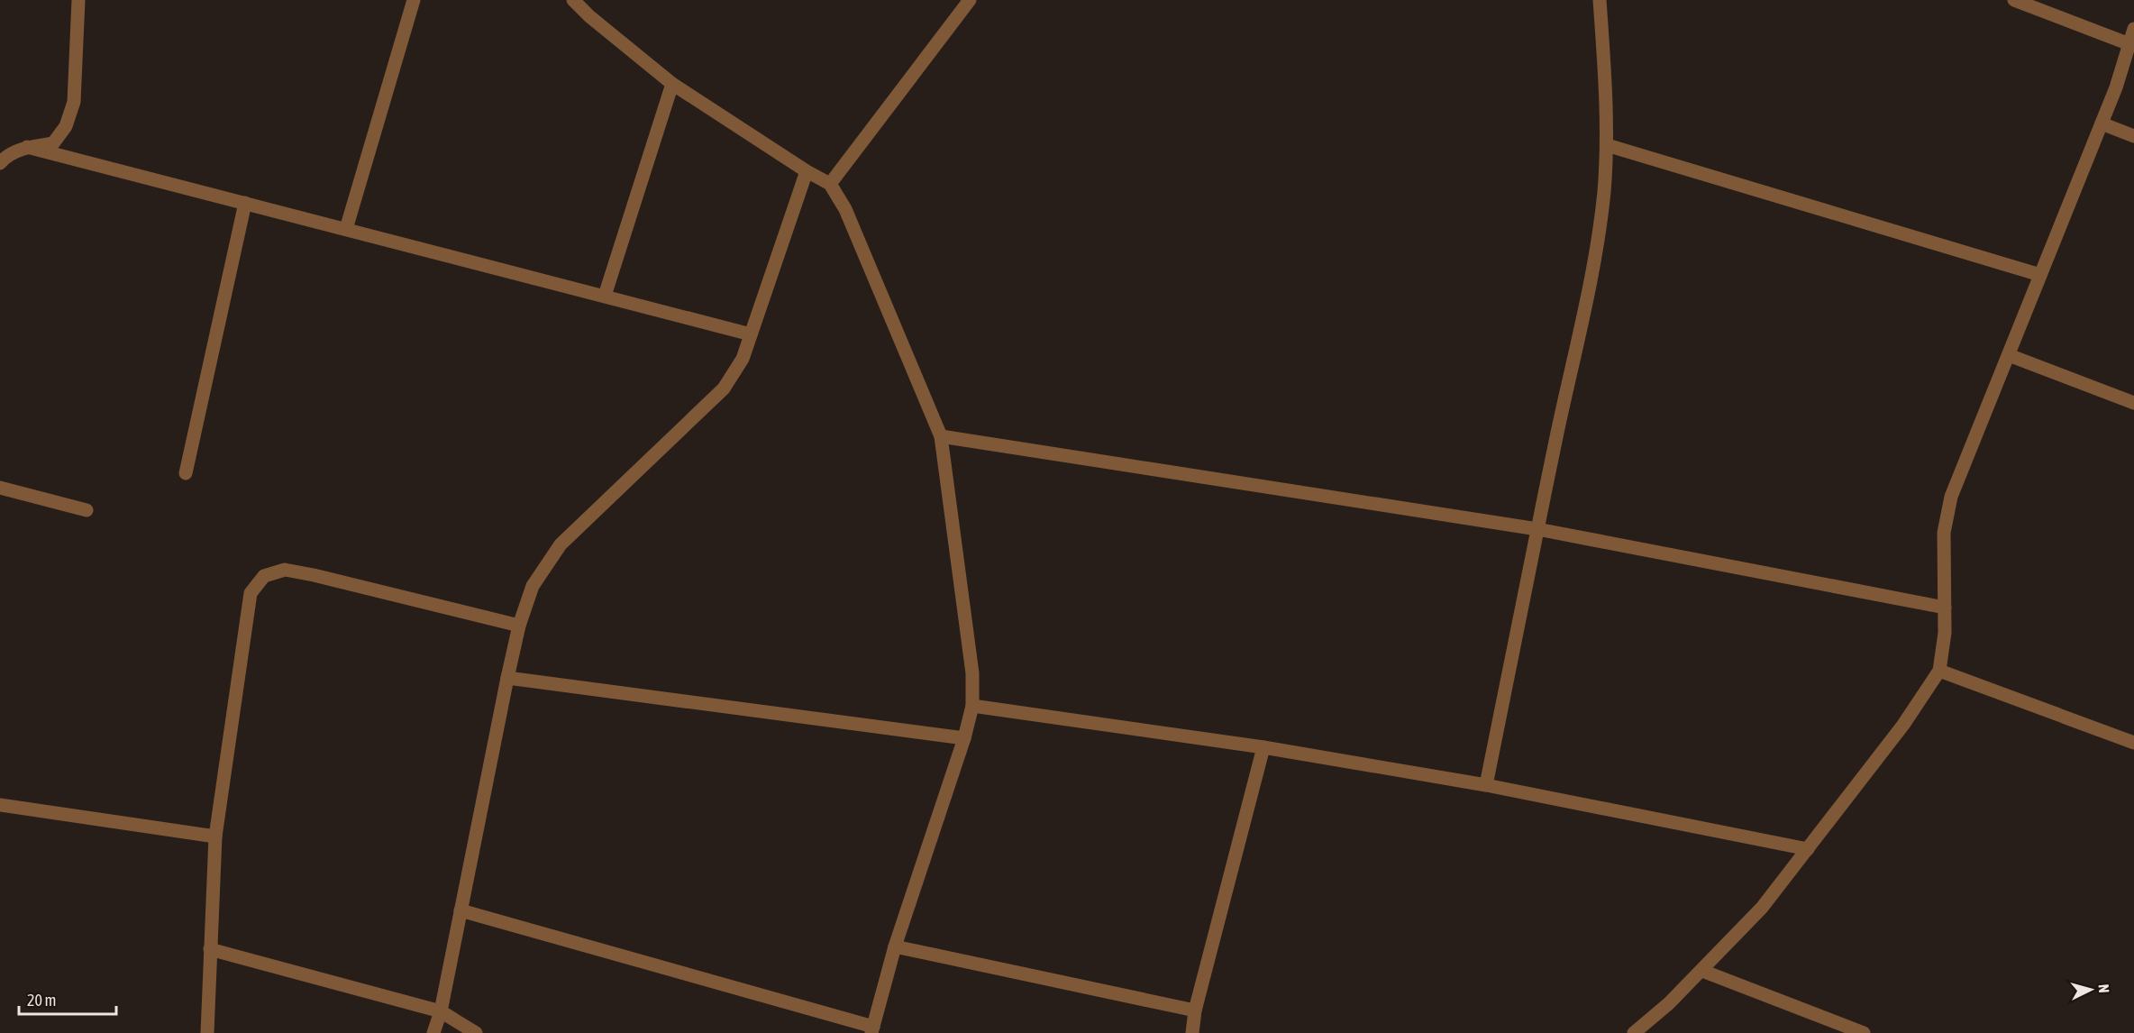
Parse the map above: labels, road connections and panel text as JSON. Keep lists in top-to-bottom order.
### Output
{
  "scale_bar": "20 m",
  "north": "right"
}
